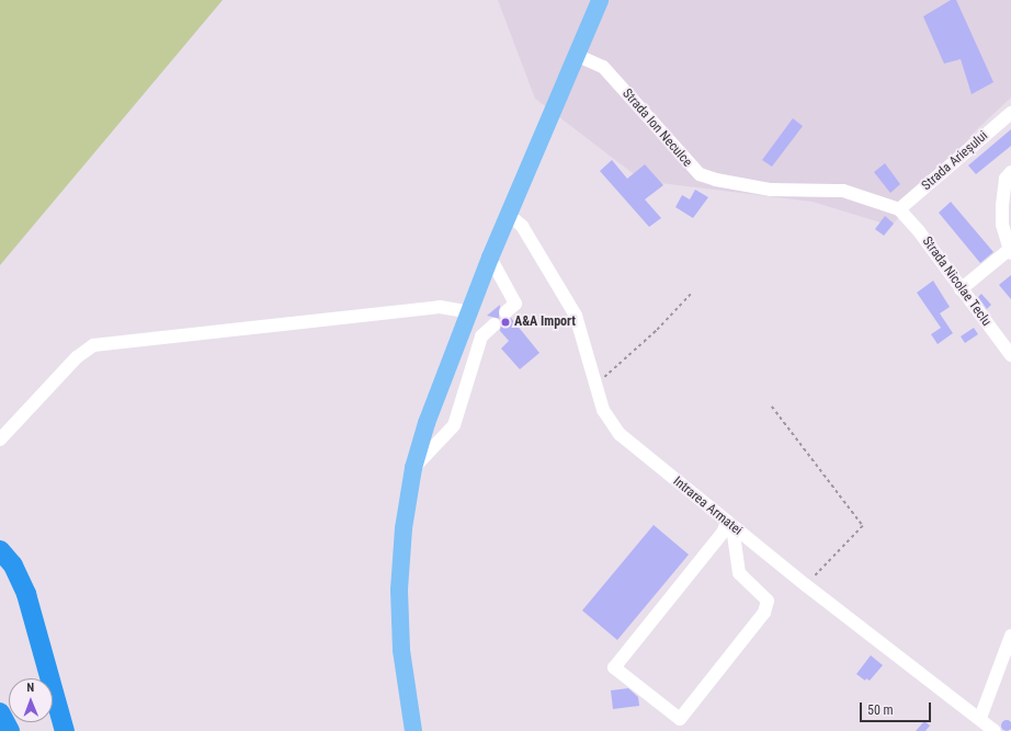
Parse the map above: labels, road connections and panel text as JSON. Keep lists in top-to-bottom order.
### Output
{
  "streets": {
    "street": [
      "Strada Ion Neculce",
      "Strada Arieșului",
      "Strada Nicolae Teclu",
      "Intrarea Armatei"
    ]
  },
  "crossings": [
    ["Strada Ion Neculce", "Strada Arieșului"],
    ["Strada Ion Neculce", "Strada Nicolae Teclu"],
    ["Strada Arieșului", "Strada Nicolae Teclu"]
  ],
  "places": ["A&A Import"],
  "scale_bar": "50 m",
  "north": "top"
}
